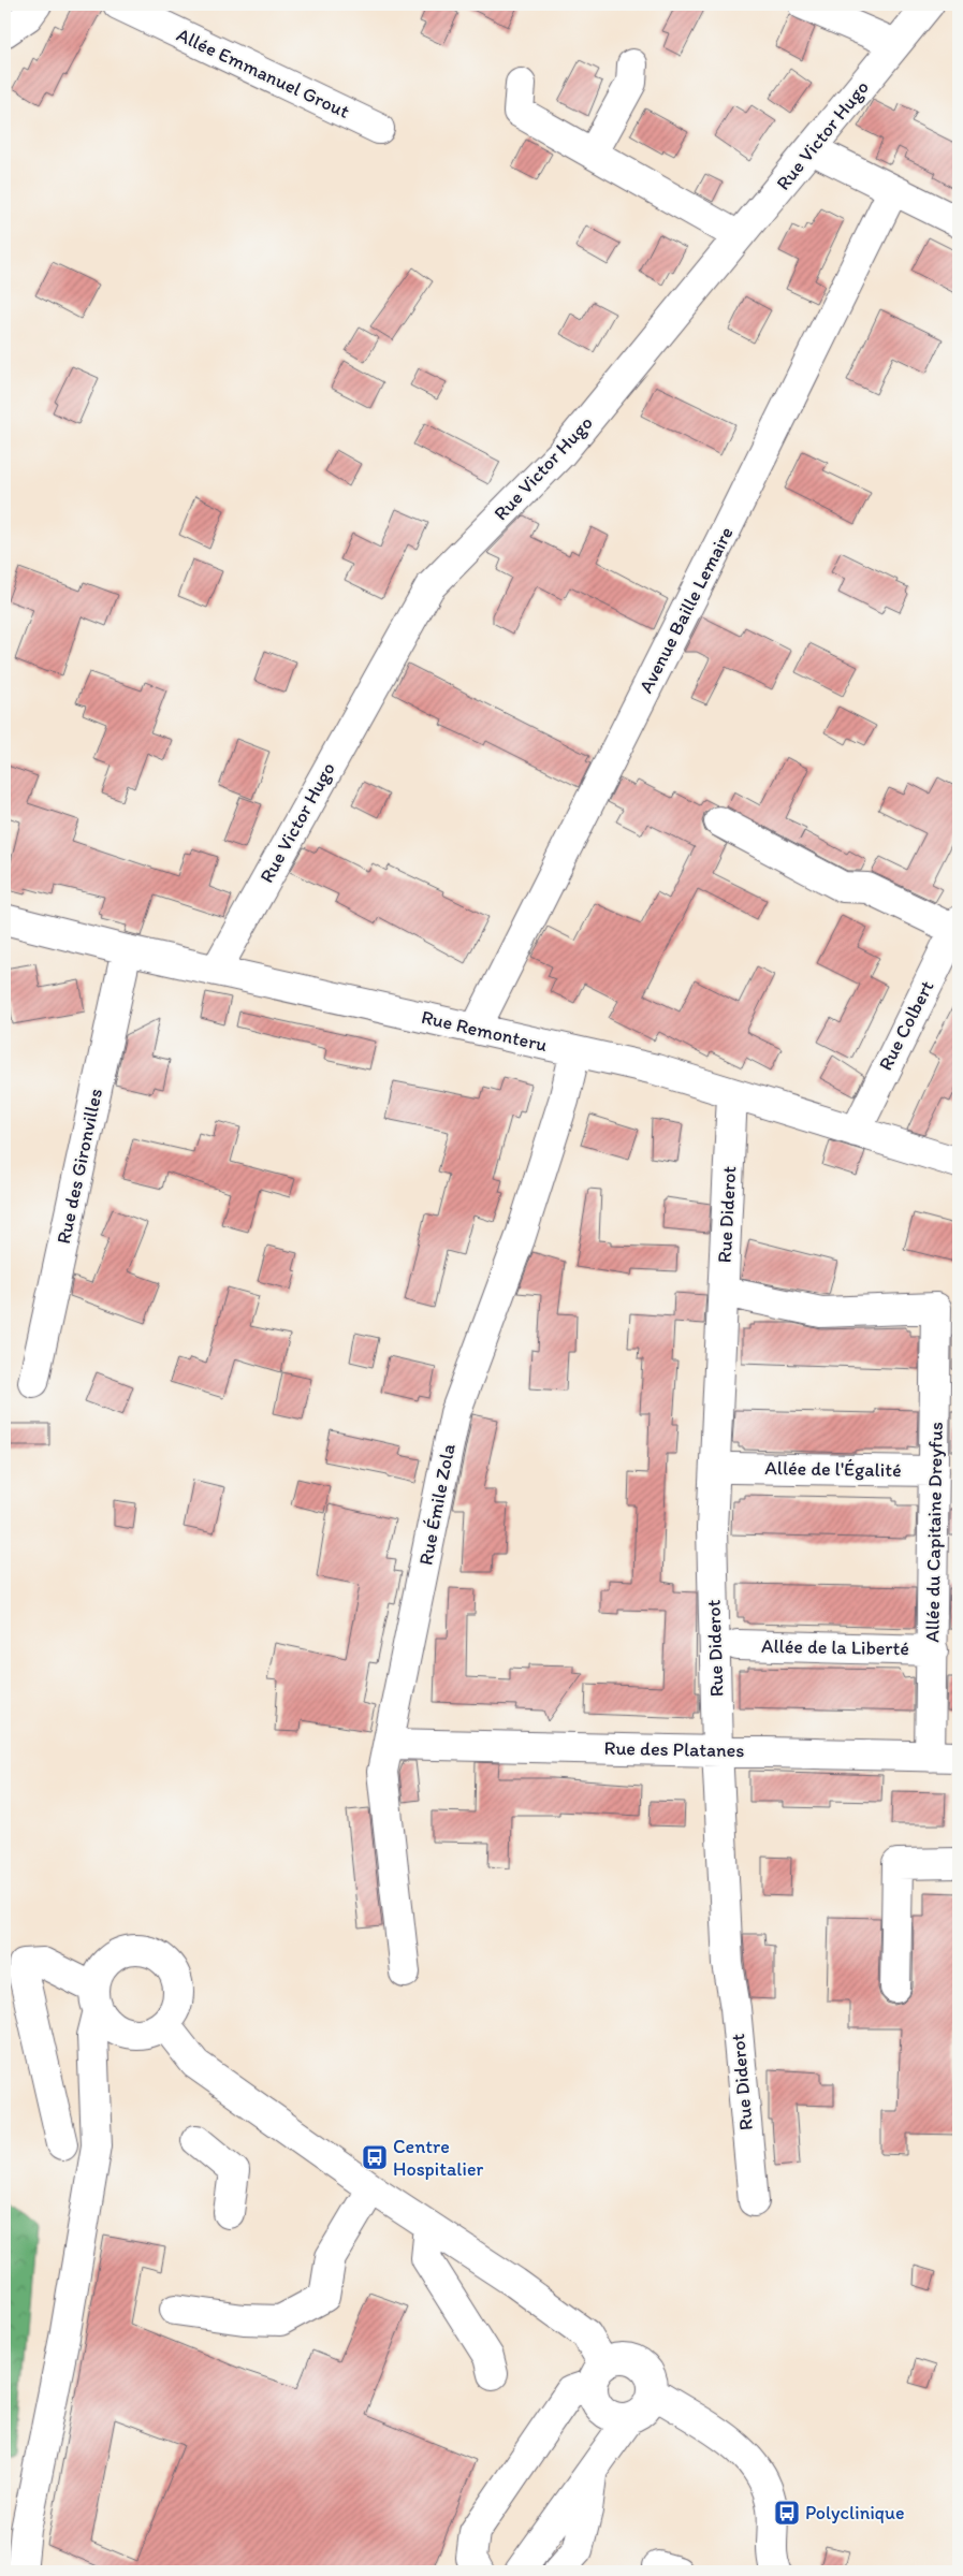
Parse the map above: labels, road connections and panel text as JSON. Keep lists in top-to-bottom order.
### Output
{
  "streets": {
    "street": [
      "Allée Emmanuel Grout",
      "Rue Victor Hugo",
      "Avenue Baille Lemaire",
      "Rue Colbert",
      "Rue Remonteru",
      "Rue des Gironvilles",
      "Rue Diderot",
      "Allée de l'Égalité",
      "Rue Émile Zola",
      "Allée du Capitaine Dreyfus",
      "Allée de la Liberté",
      "Rue des Platanes"
    ]
  },
  "crossings": [
    ["Rue Victor Hugo", "Rue Remonteru"],
    ["Avenue Baille Lemaire", "Rue Remonteru"],
    ["Rue Colbert", "Rue Remonteru"],
    ["Rue Remonteru", "Rue des Gironvilles"],
    ["Rue Remonteru", "Rue Diderot"],
    ["Rue Remonteru", "Rue Émile Zola"],
    ["Rue Diderot", "Rue des Platanes"],
    ["Allée de l'Égalité", "Allée du Capitaine Dreyfus"],
    ["Rue Émile Zola", "Rue des Platanes"],
    ["Allée du Capitaine Dreyfus", "Allée de la Liberté"],
    ["Allée du Capitaine Dreyfus", "Rue des Platanes"]
  ],
  "places": {
    "bus stop": ["Centre Hospitalier", "Polyclinique"]
  }
}
